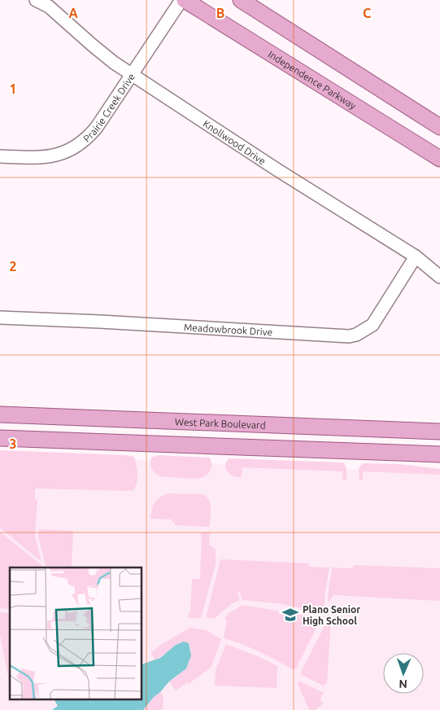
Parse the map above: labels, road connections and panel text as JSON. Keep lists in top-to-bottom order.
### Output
{
  "streets": {
    "main road": ["Independence Parkway", "West Park Boulevard"],
    "street": ["Prairie Creek Drive", "Knollwood Drive", "Meadowbrook Drive"]
  },
  "crossings": [
    ["Prairie Creek Drive", "Knollwood Drive"],
    ["Knollwood Drive", "Meadowbrook Drive"]
  ],
  "places": {
    "school or university": ["Plano Senior High School"]
  },
  "north": "bottom",
  "grid": {
    "columns": ["A", "B", "C"],
    "rows": ["1", "2", "3"]
  }
}
